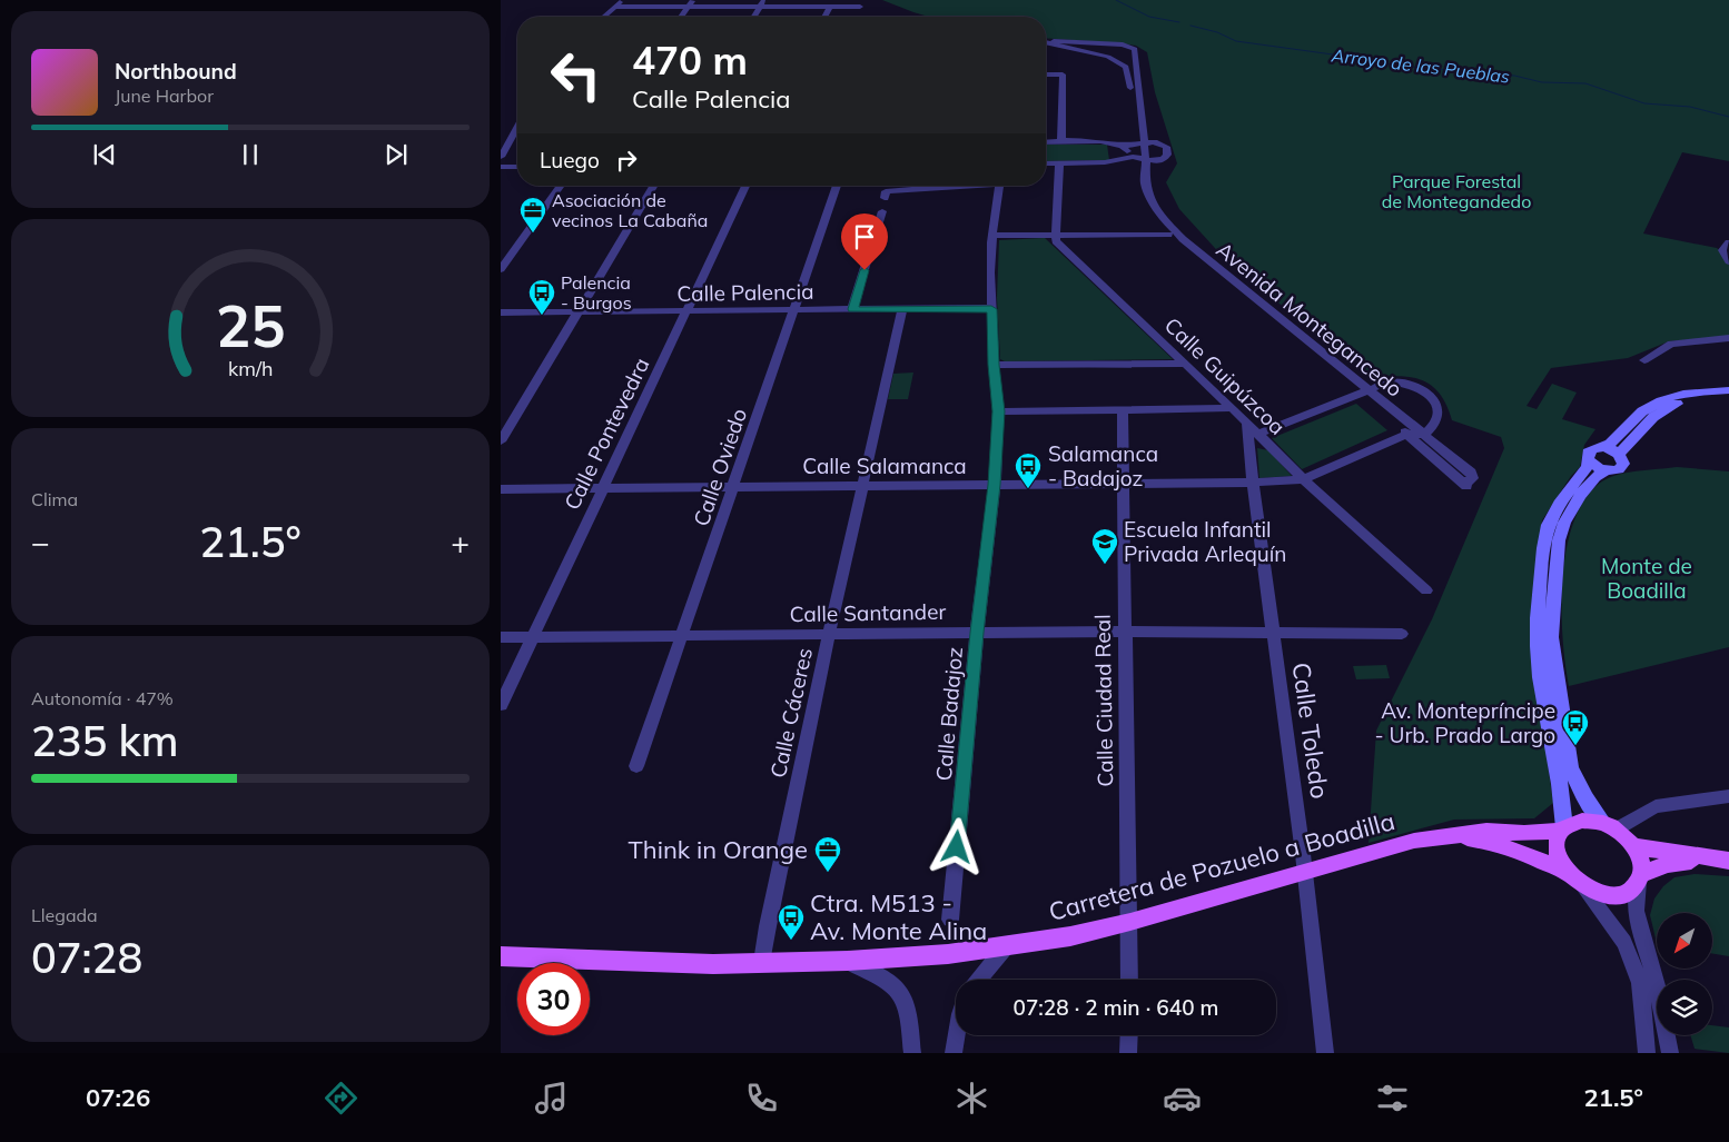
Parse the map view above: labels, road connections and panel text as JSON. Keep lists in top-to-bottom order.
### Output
{
  "streets": {
    "main road": ["Carretera de Pozuelo a Boadilla"],
    "street": [
      "Calle Palencia",
      "Avenida Montegancedo",
      "Calle Guipúzcoa",
      "Calle Pontevedra",
      "Calle Salamanca",
      "Calle Oviedo",
      "Calle Santander",
      "Calle Ciudad Real",
      "Calle Cáceres",
      "Calle Badajoz",
      "Calle Toledo"
    ]
  },
  "crossings": [
    ["Calle Palencia", "Calle Pontevedra"],
    ["Calle Palencia", "Calle Oviedo"],
    ["Calle Palencia", "Calle Cáceres"],
    ["Calle Palencia", "Calle Badajoz"],
    ["Avenida Montegancedo", "Calle Salamanca"],
    ["Calle Guipúzcoa", "Calle Salamanca"],
    ["Calle Guipúzcoa", "Calle Toledo"],
    ["Calle Pontevedra", "Calle Salamanca"],
    ["Calle Pontevedra", "Calle Santander"],
    ["Calle Salamanca", "Calle Oviedo"],
    ["Calle Salamanca", "Calle Ciudad Real"],
    ["Calle Salamanca", "Calle Cáceres"],
    ["Calle Salamanca", "Calle Badajoz"],
    ["Calle Salamanca", "Calle Toledo"],
    ["Calle Oviedo", "Calle Santander"],
    ["Calle Santander", "Calle Ciudad Real"],
    ["Calle Santander", "Calle Cáceres"],
    ["Calle Santander", "Calle Badajoz"],
    ["Calle Santander", "Calle Toledo"],
    ["Calle Ciudad Real", "Carretera de Pozuelo a Boadilla"],
    ["Calle Cáceres", "Carretera de Pozuelo a Boadilla"],
    ["Calle Toledo", "Carretera de Pozuelo a Boadilla"]
  ],
  "water": ["Arroyo de las Pueblas"],
  "parks": ["Parque Forestal de Montegandedo", "Monte de Boadilla"],
  "places": {
    "office": ["Asociación de vecinos La Cabaña", "Think in Orange"],
    "bus stop": [
      "Palencia - Burgos",
      "Salamanca - Badajoz",
      "Av. Montepríncipe - Urb. Prado Largo",
      "Ctra. M513 - Av. Monte Alina"
    ],
    "school or university": ["Escuela Infantil Privada Arlequín"]
  },
  "north": "bottom left",
  "page": {
    "turn": ["470 m", "Calle Palencia"],
    "song": ["Northbound", "June Harbor"],
    "then": "Luego",
    "tile": [
      "Clima",
      ["Autonomía · 47%", "235 km"],
      ["Llegada", "07:28"]
    ],
    "heat": ["−", "21.5°", "+"],
    "limit": "30",
    "trip": "07:28 · 2 min · 640 m",
    "tabs": ["07:26", "21.5°"],
    "gauge": ["25", "km/h"]
  }
}
